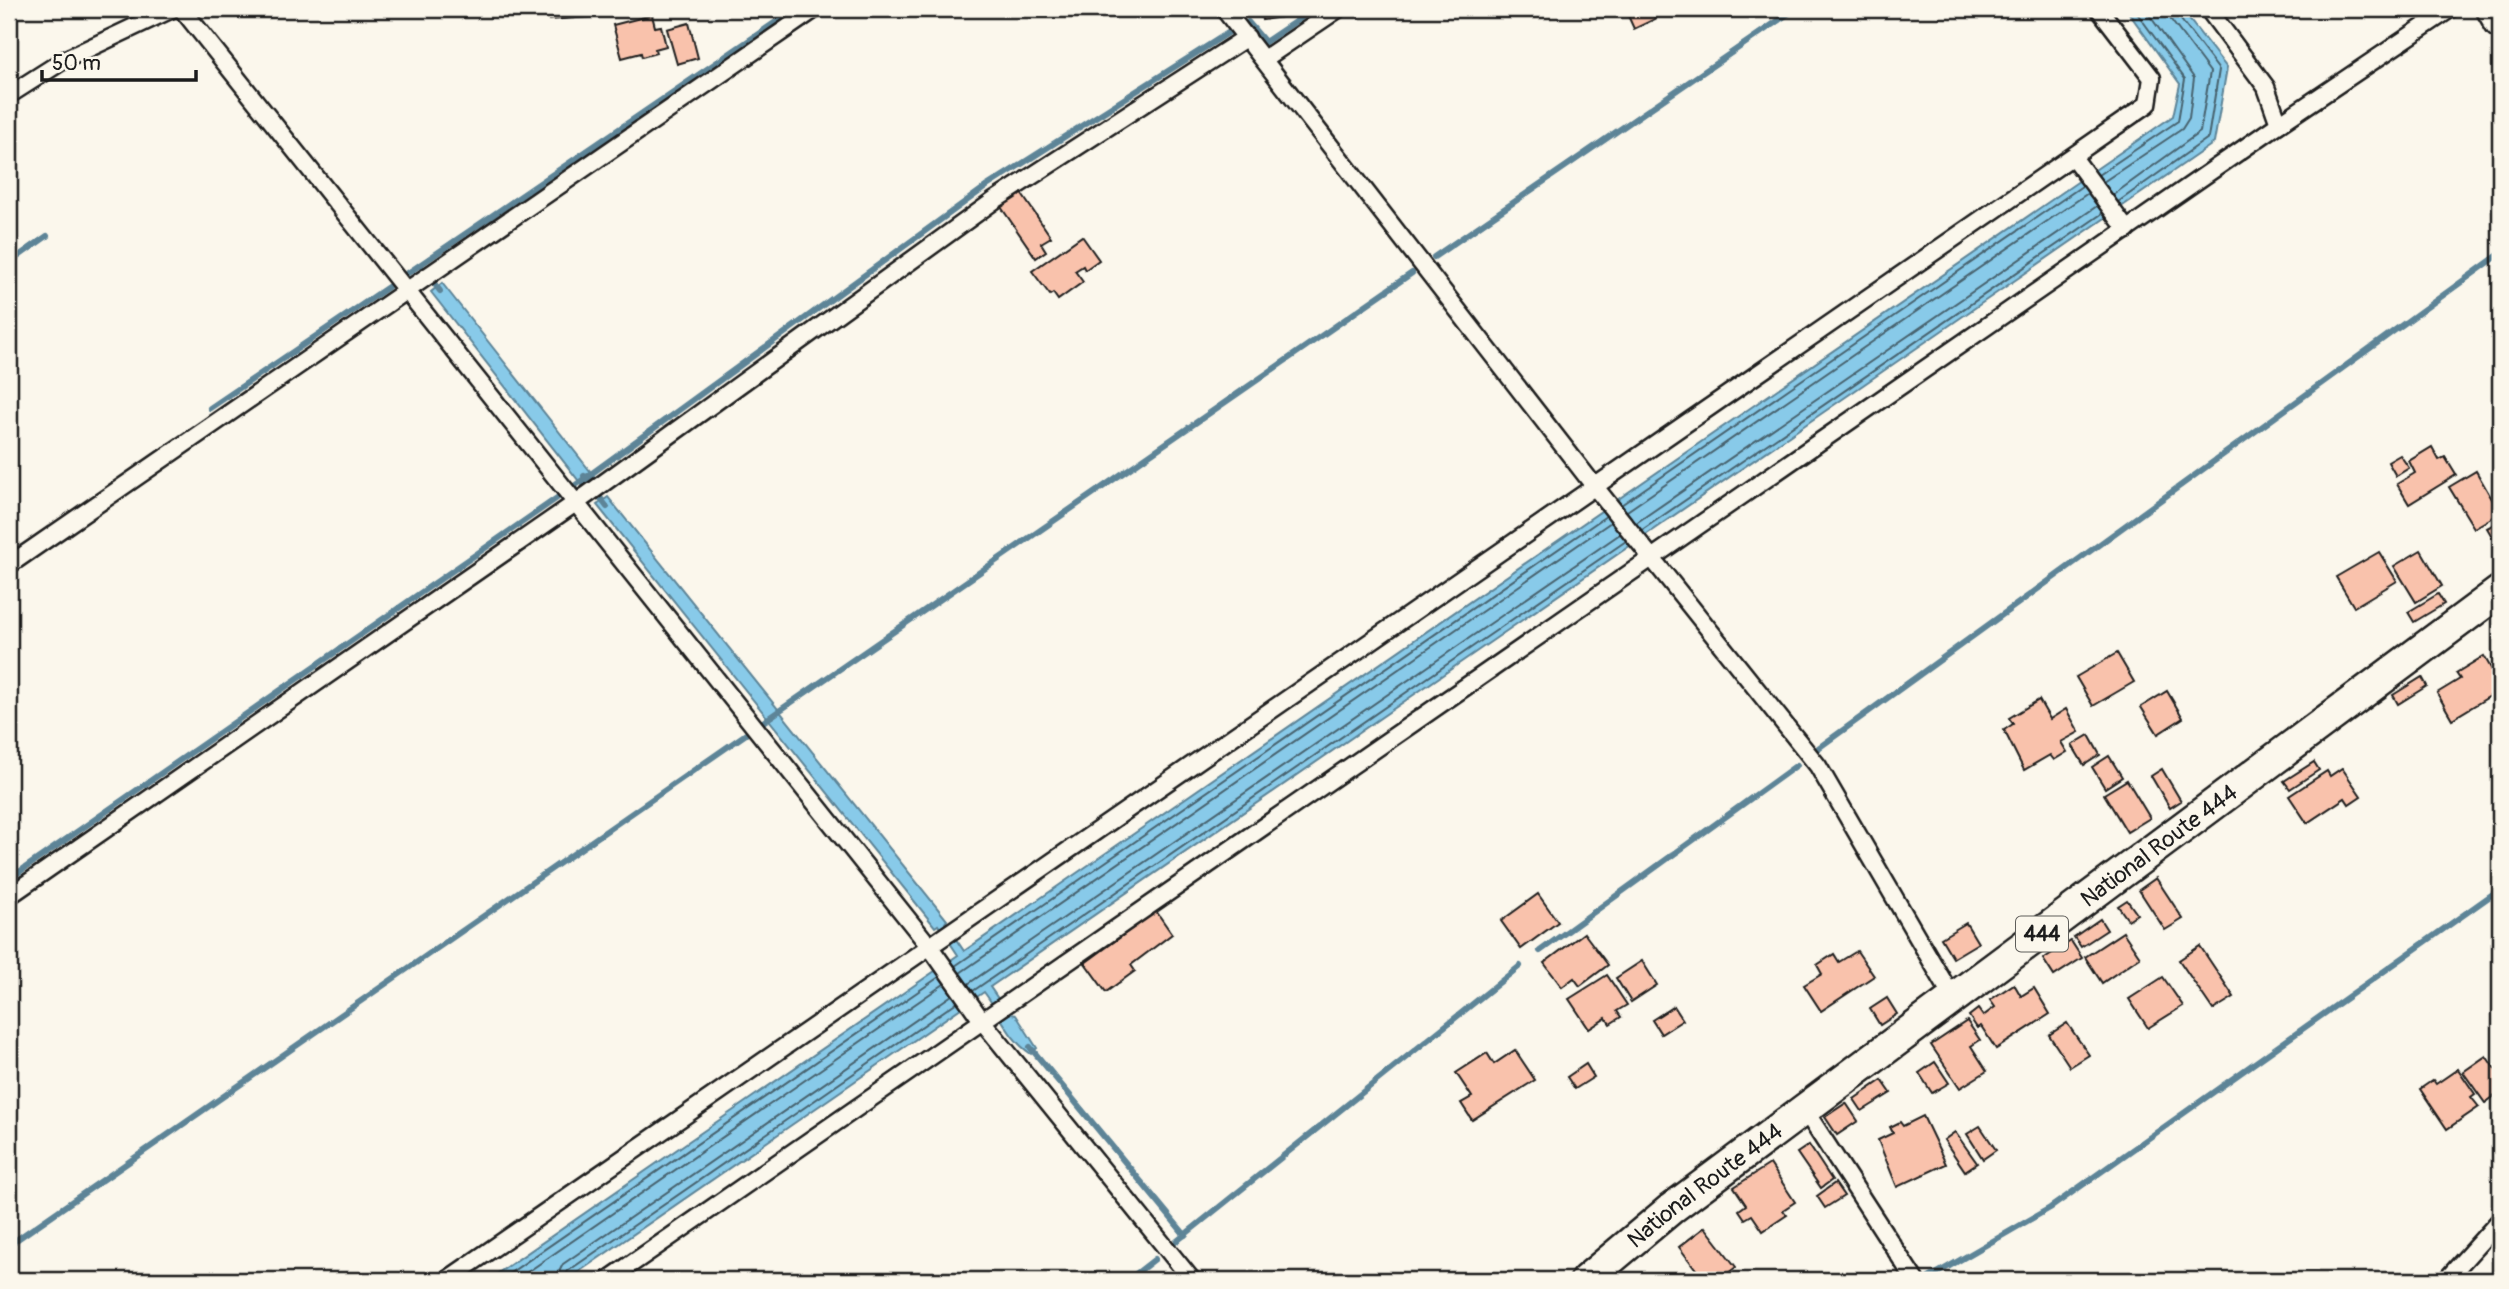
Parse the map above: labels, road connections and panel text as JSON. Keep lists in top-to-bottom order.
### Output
{
  "streets": {
    "highway": ["National Route 444", "444"]
  },
  "scale_bar": "50 m"
}
